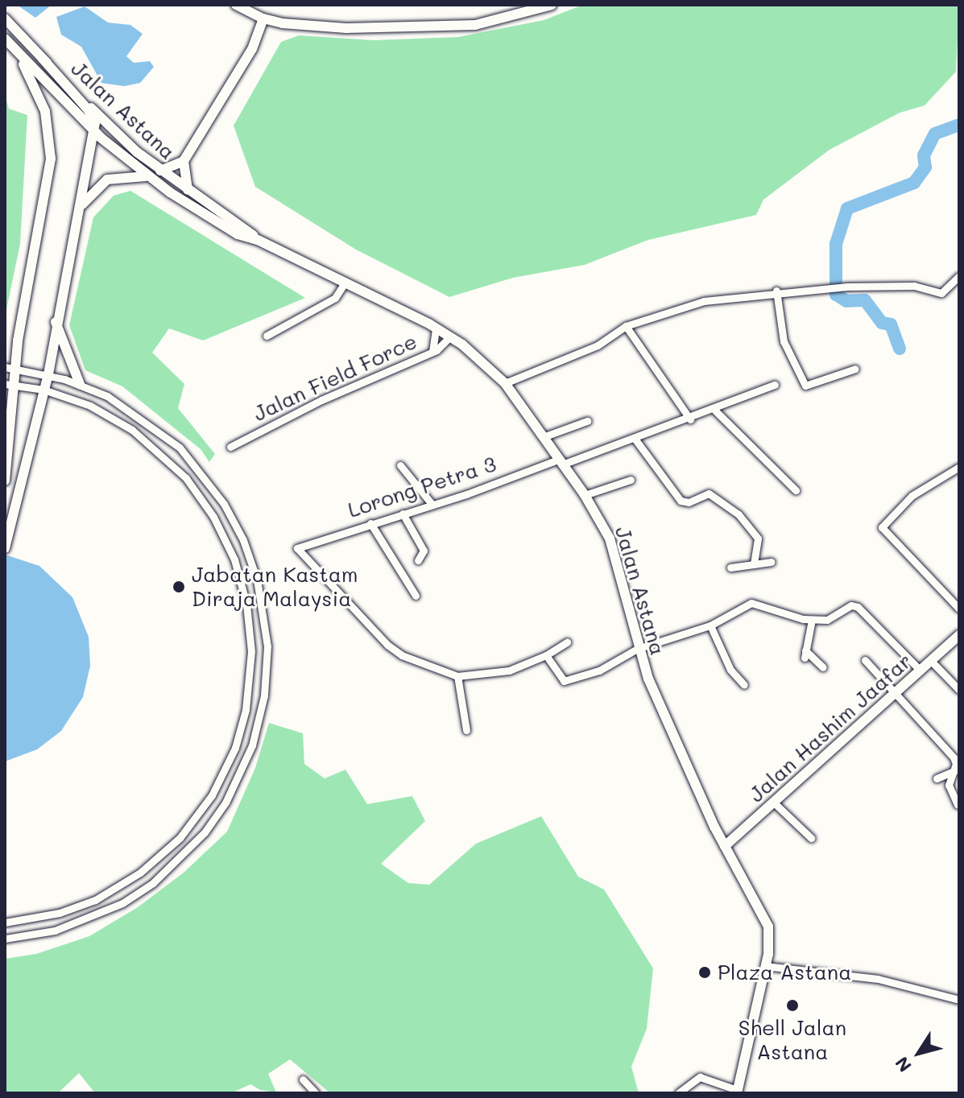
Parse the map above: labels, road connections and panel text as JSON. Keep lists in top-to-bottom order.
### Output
{
  "streets": {
    "main road": ["Jalan Astana", "Jalan Hashim Jaafar"],
    "street": ["Jalan Field Force", "Lorong Petra 3"]
  },
  "crossings": [
    ["Jalan Astana", "Jalan Field Force"],
    ["Jalan Astana", "Lorong Petra 3"],
    ["Jalan Astana", "Jalan Hashim Jaafar"]
  ],
  "places": ["Jabatan Kastam Diraja Malaysia", "Plaza Astana", "Shell Jalan Astana"],
  "north": "bottom left"
}
